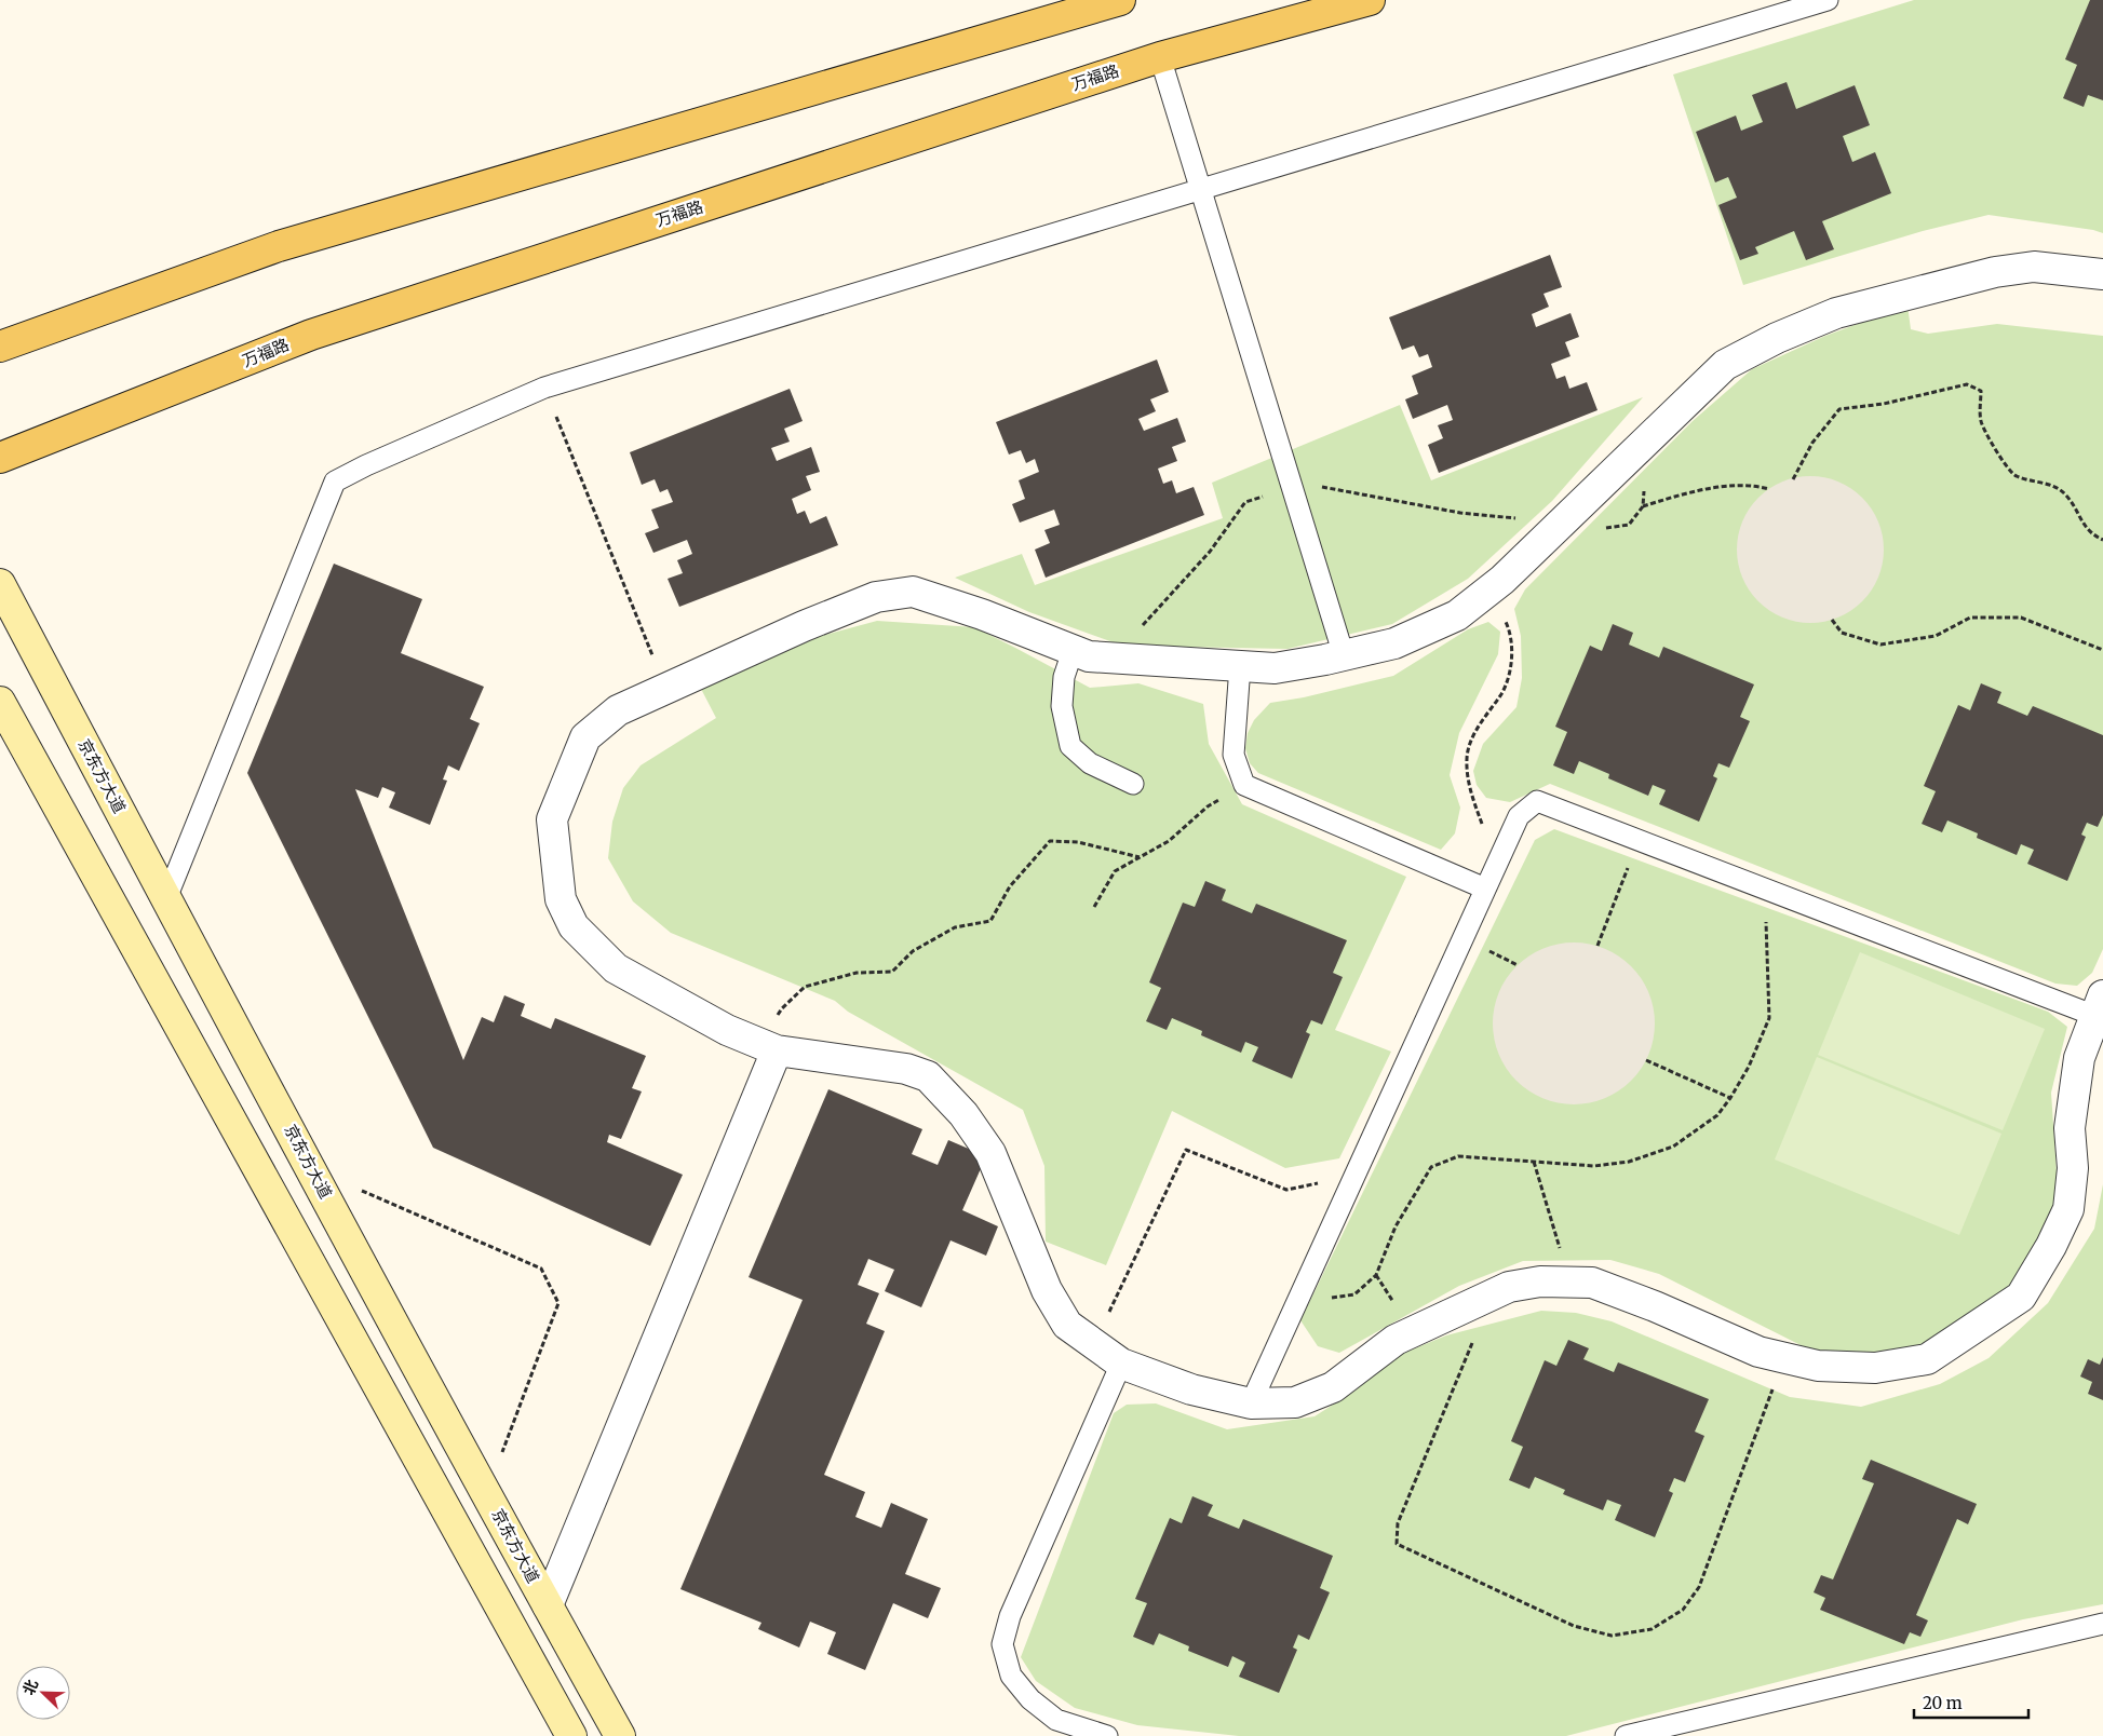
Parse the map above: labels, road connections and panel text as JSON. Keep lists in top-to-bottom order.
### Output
{
  "streets": {
    "main road": ["万福路", "京东方大道"]
  },
  "scale_bar": "20 m",
  "north": "top left"
}
